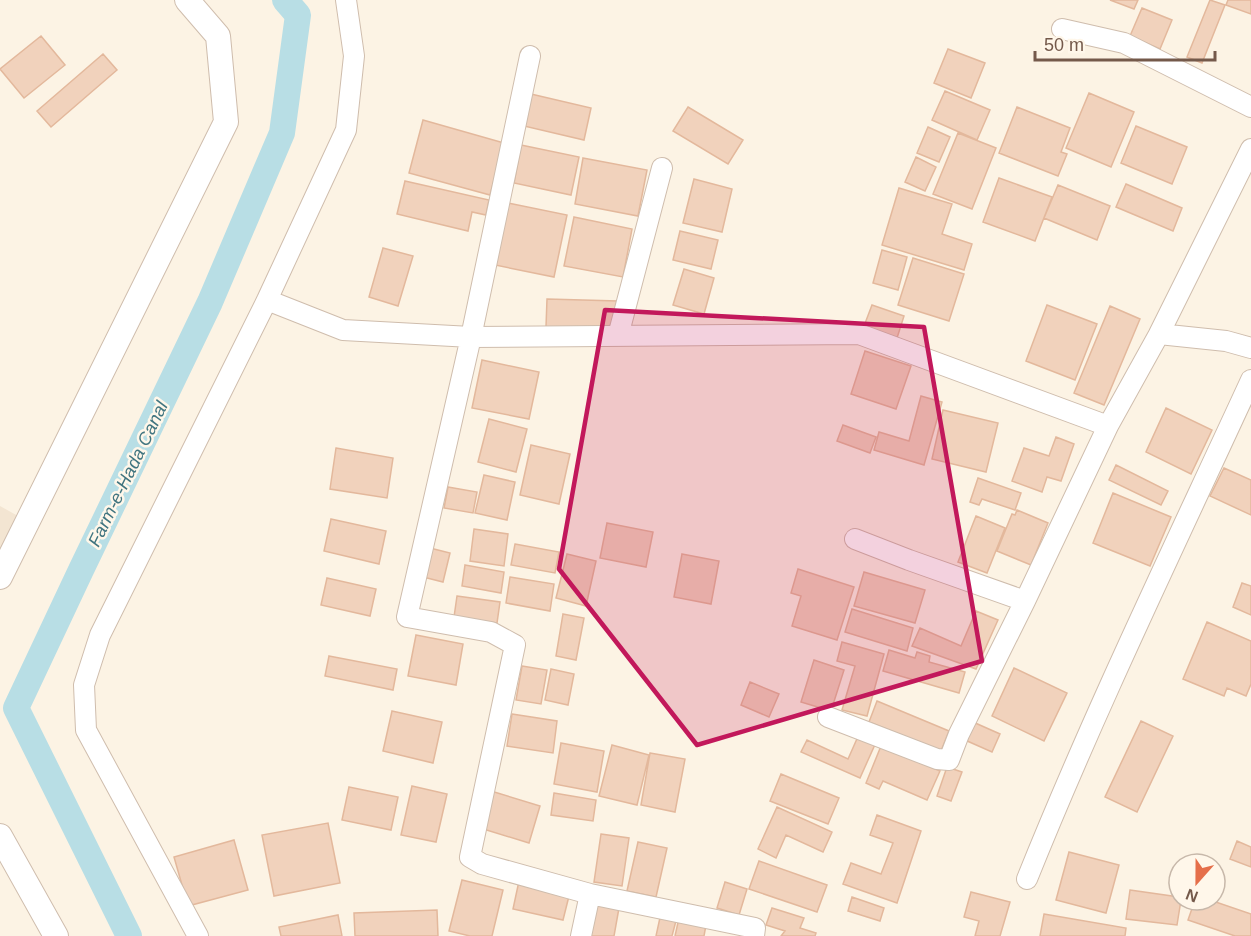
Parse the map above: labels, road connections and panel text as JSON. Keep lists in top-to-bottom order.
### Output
{
  "water": ["Farm-e-Hada Canal"],
  "scale_bar": "50 m",
  "north": "bottom"
}
